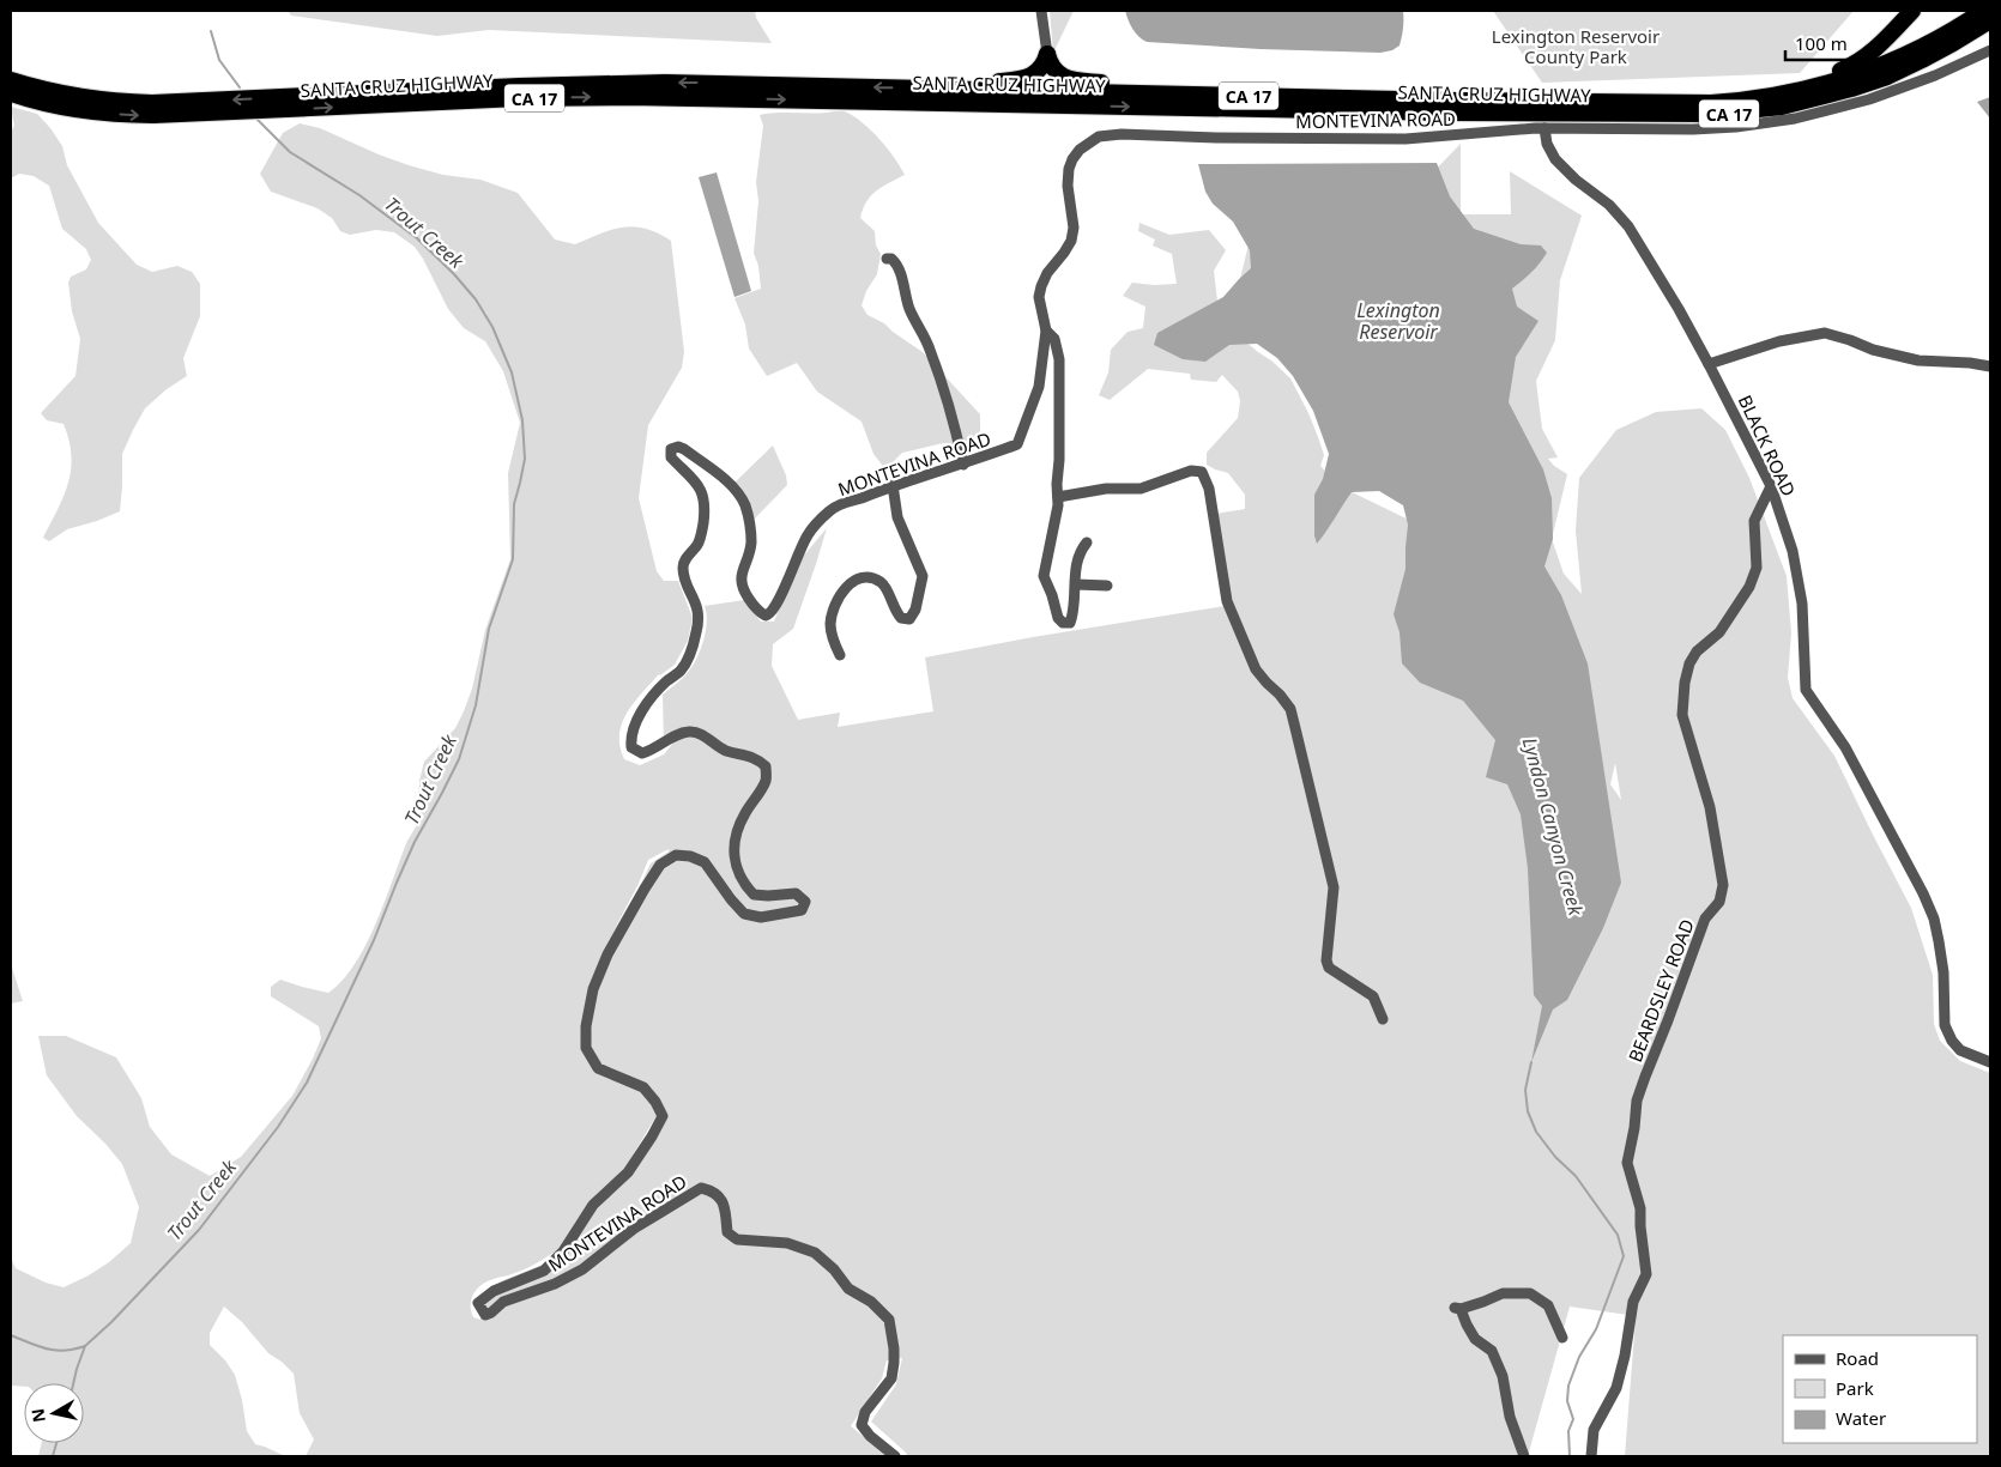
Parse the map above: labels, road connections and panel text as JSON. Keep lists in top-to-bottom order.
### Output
{
  "streets": {
    "highway": ["SANTA CRUZ HIGHWAY", "CA 17"],
    "street": ["MONTEVINA ROAD", "BLACK ROAD", "BEARDSLEY ROAD"]
  },
  "crossings": [
    ["MONTEVINA ROAD", "BLACK ROAD"],
    ["BLACK ROAD", "BEARDSLEY ROAD"]
  ],
  "water": ["Trout Creek", "Lexington Reservoir", "Lyndon Canyon Creek"],
  "parks": ["Lexington Reservoir County Park"],
  "legend": ["Road", "Park", "Water"],
  "scale_bar": "100 m",
  "north": "left"
}
